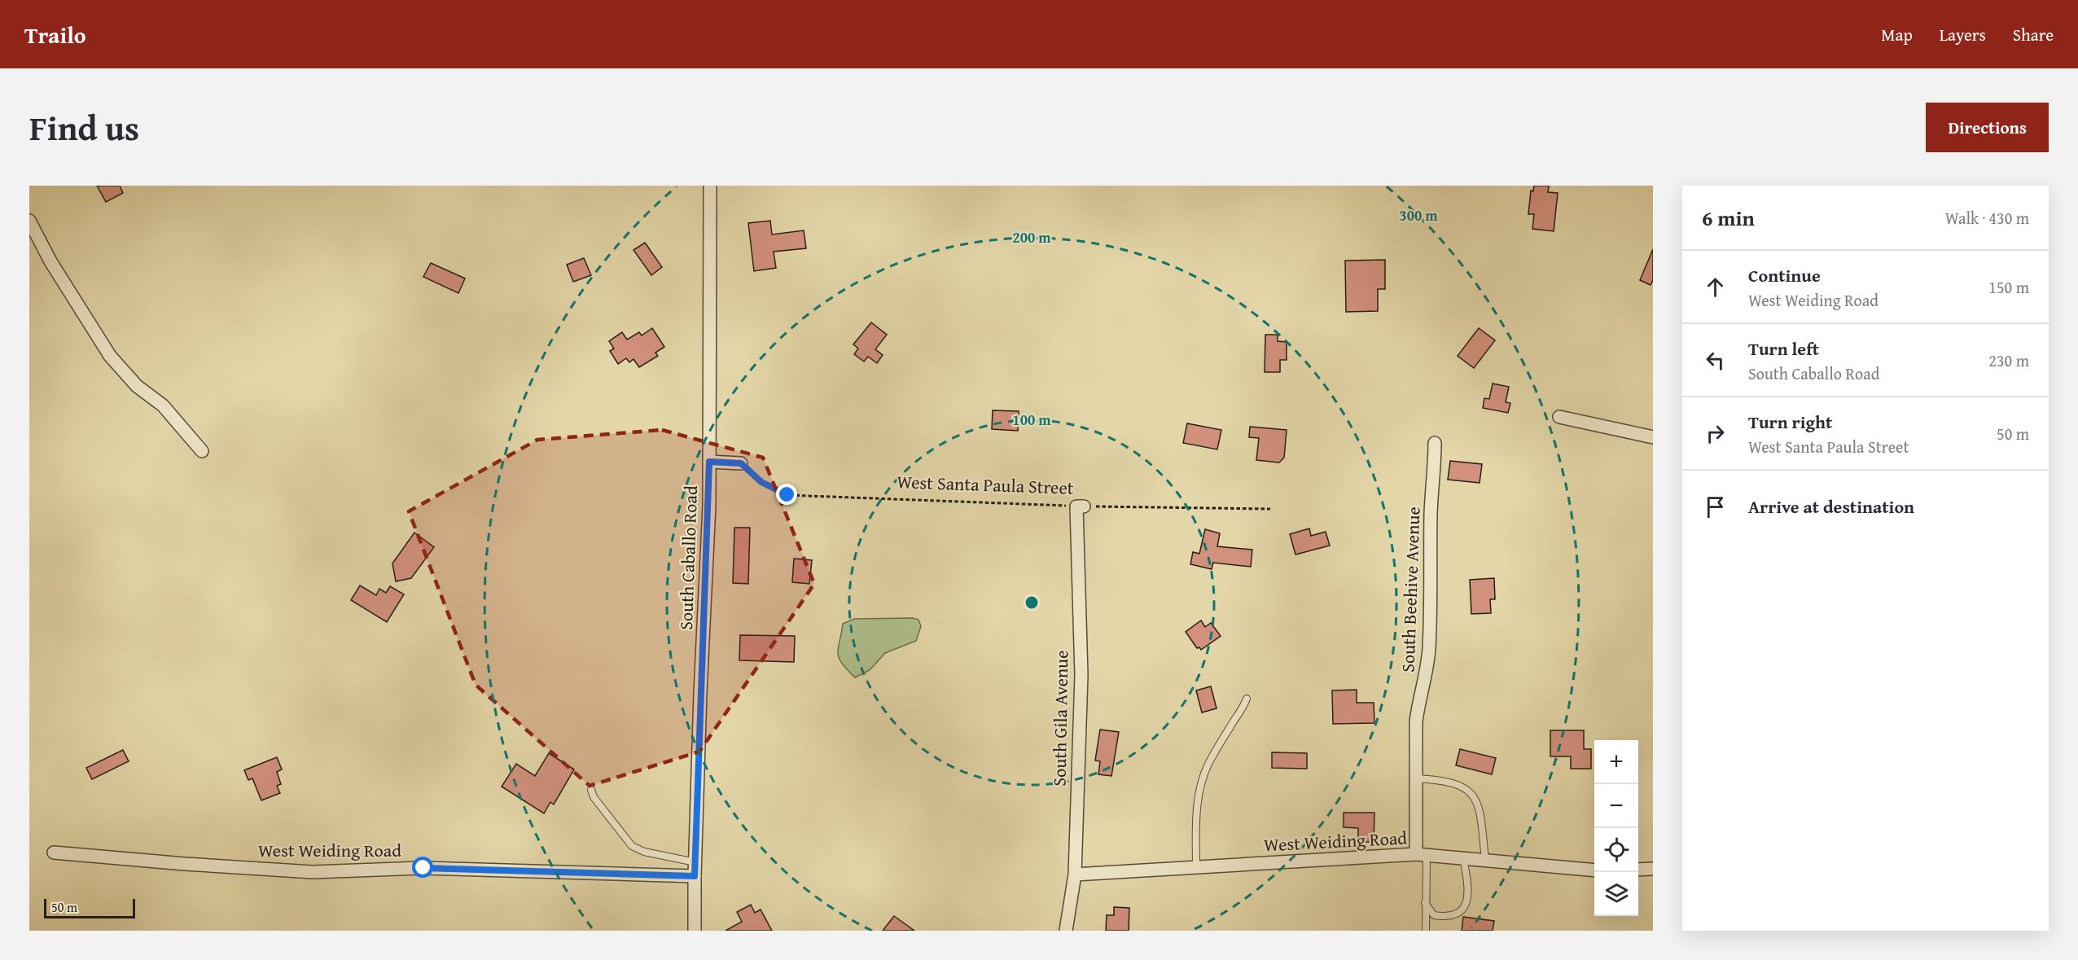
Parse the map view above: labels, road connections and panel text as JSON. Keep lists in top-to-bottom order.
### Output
{
  "streets": {
    "street": [
      "South Caballo Road",
      "South Beehive Avenue",
      "South Gila Avenue",
      "West Weiding Road"
    ],
    "path": ["West Santa Paula Street"]
  },
  "crossings": [
    ["West Santa Paula Street", "South Gila Avenue"],
    ["South Caballo Road", "West Weiding Road"],
    ["South Beehive Avenue", "West Weiding Road"],
    ["South Gila Avenue", "West Weiding Road"]
  ],
  "scale_bar": "50 m",
  "page": {
    "header": "Trailo",
    "nav": ["Map", "Layers", "Share"],
    "title": "Find us",
    "buttons": "Directions",
    "heading": ["6 min", "Walk · 430 m"],
    "list": [
      ["Continue", "West Weiding Road", "150 m"],
      ["Turn left", "South Caballo Road", "230 m"],
      ["Turn right", "West Santa Paula Street", "50 m"],
      "Arrive at destination"
    ],
    "map_buttons": ["+", "−"],
    "scale": "50 m"
  },
  "rings": ["300 m", "200 m", "100 m"]
}
